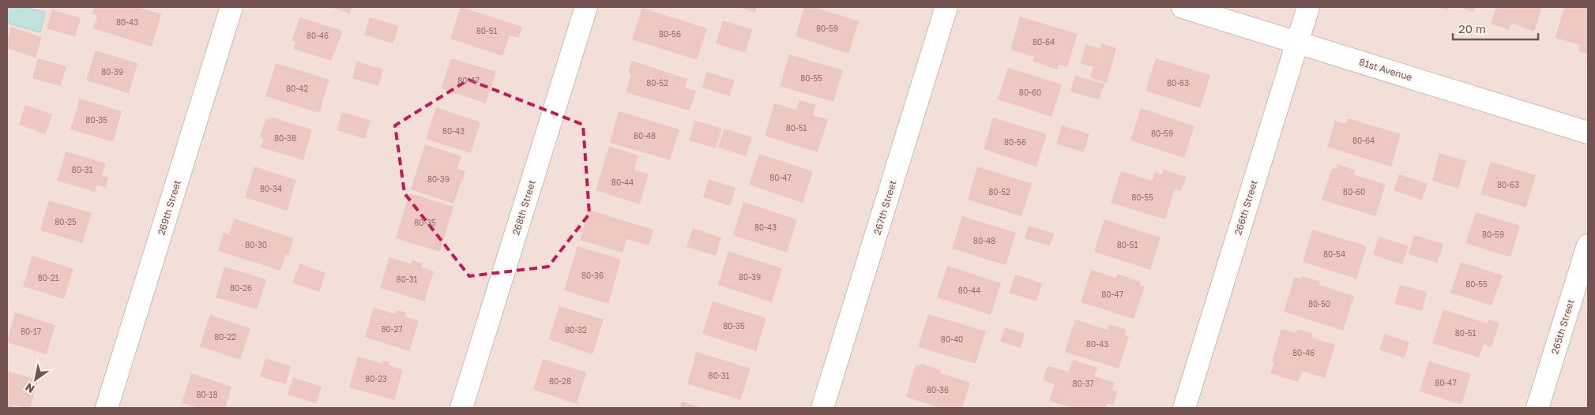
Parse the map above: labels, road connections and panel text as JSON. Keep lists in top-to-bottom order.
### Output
{
  "streets": {
    "street": [
      "81st Avenue",
      "269th Street",
      "268th Street",
      "267th Street",
      "266th Street",
      "265th Street"
    ]
  },
  "crossings": [
    ["81st Avenue", "266th Street"]
  ],
  "house_numbers": [
    "80-43",
    "80-59",
    "80-51",
    "80-56",
    "80-46",
    "80-64",
    "80-39",
    "80-55",
    "80-47",
    "80-52",
    "80-63",
    "80-42",
    "80-60",
    "80-35",
    "80-51",
    "80-43",
    "80-59",
    "80-48",
    "80-38",
    "80-64",
    "80-56",
    "80-31",
    "80-47",
    "80-39",
    "80-44",
    "80-63",
    "80-34",
    "80-52",
    "80-60",
    "80-55",
    "80-25",
    "80-35",
    "80-43",
    "80-59",
    "80-48",
    "80-30",
    "80-51",
    "80-54",
    "80-36",
    "80-39",
    "80-21",
    "80-31",
    "80-55",
    "80-26",
    "80-44",
    "80-47",
    "80-50",
    "80-35",
    "80-27",
    "80-32",
    "80-17",
    "80-51",
    "80-22",
    "80-40",
    "80-43",
    "80-46",
    "80-31",
    "80-23",
    "80-28",
    "80-47",
    "80-37",
    "80-36",
    "80-18"
  ],
  "scale_bar": "20 m",
  "north": "bottom left"
}
